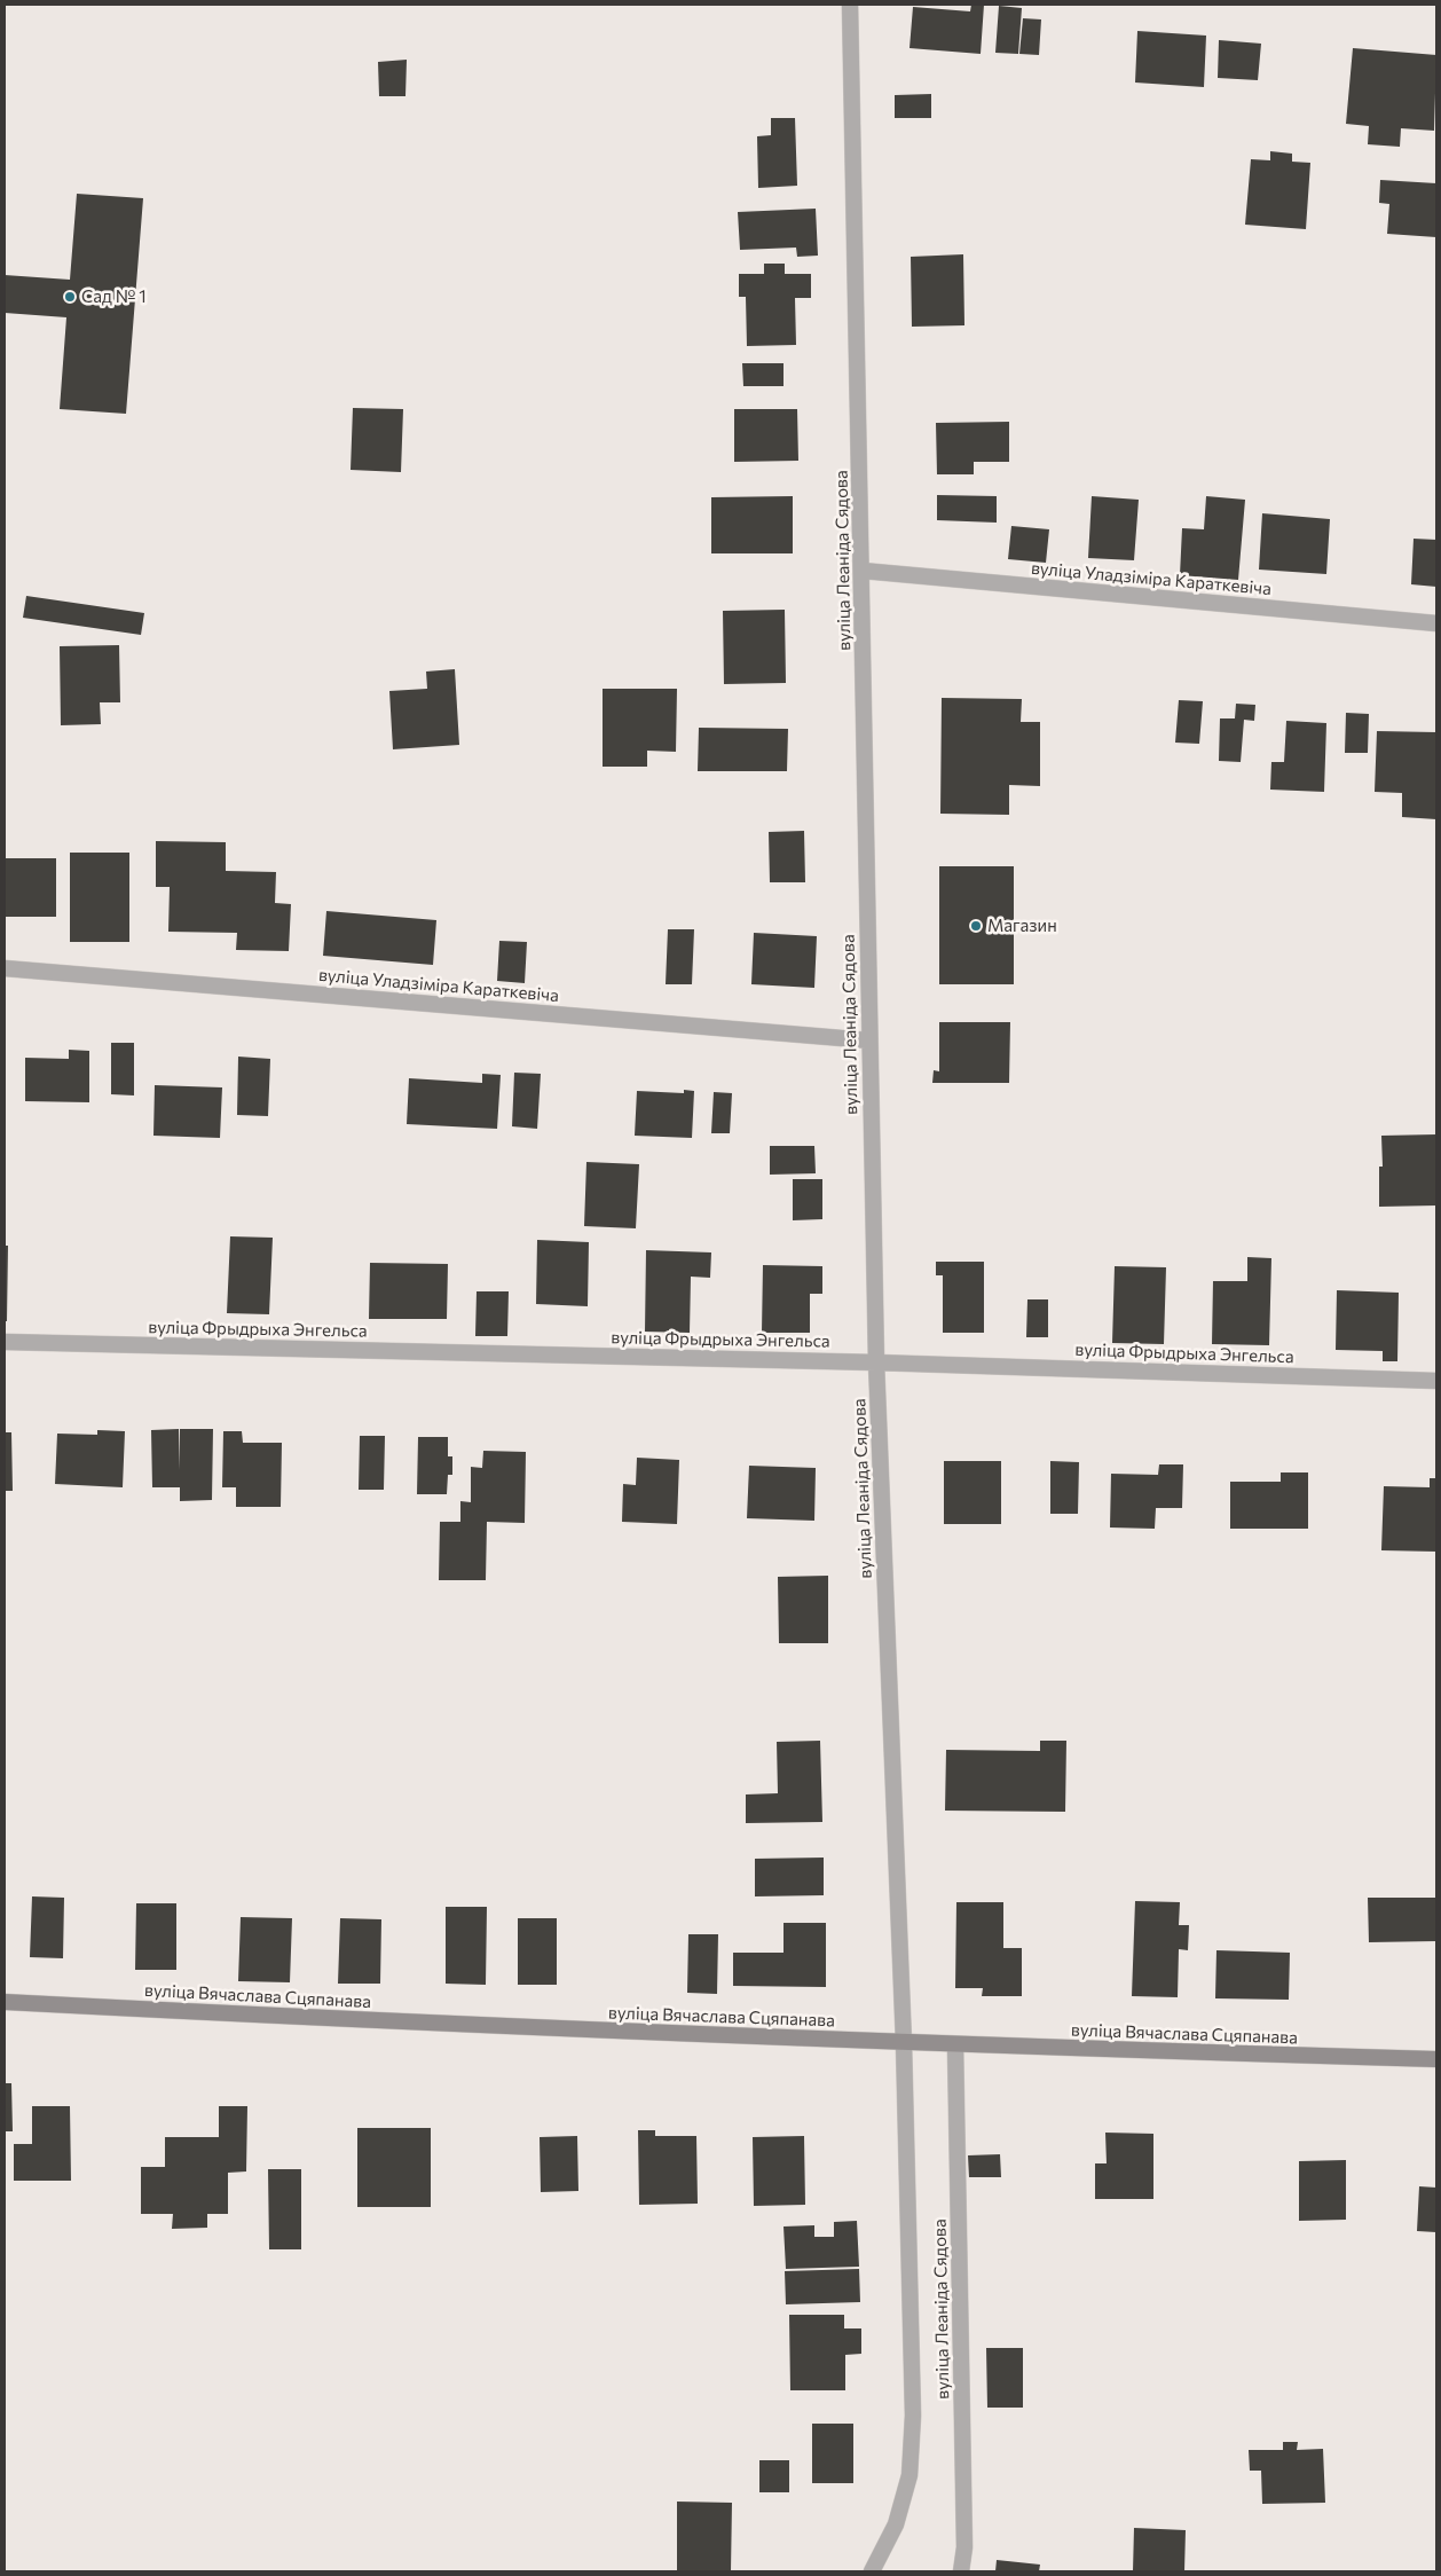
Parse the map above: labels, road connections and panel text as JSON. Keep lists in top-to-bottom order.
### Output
{
  "streets": {
    "main road": ["вуліца Вячаслава Сцяпанава"],
    "street": ["вуліца Леаніда Сядова", "вуліца Уладзіміра Караткевіча", "вуліца Фрыдрыха Энгельса"]
  },
  "crossings": [
    ["вуліца Леаніда Сядова", "вуліца Уладзіміра Караткевіча"],
    ["вуліца Леаніда Сядова", "вуліца Фрыдрыха Энгельса"],
    ["вуліца Леаніда Сядова", "вуліца Вячаслава Сцяпанава"]
  ],
  "places": ["Сад № 1", "Магазин"]
}
